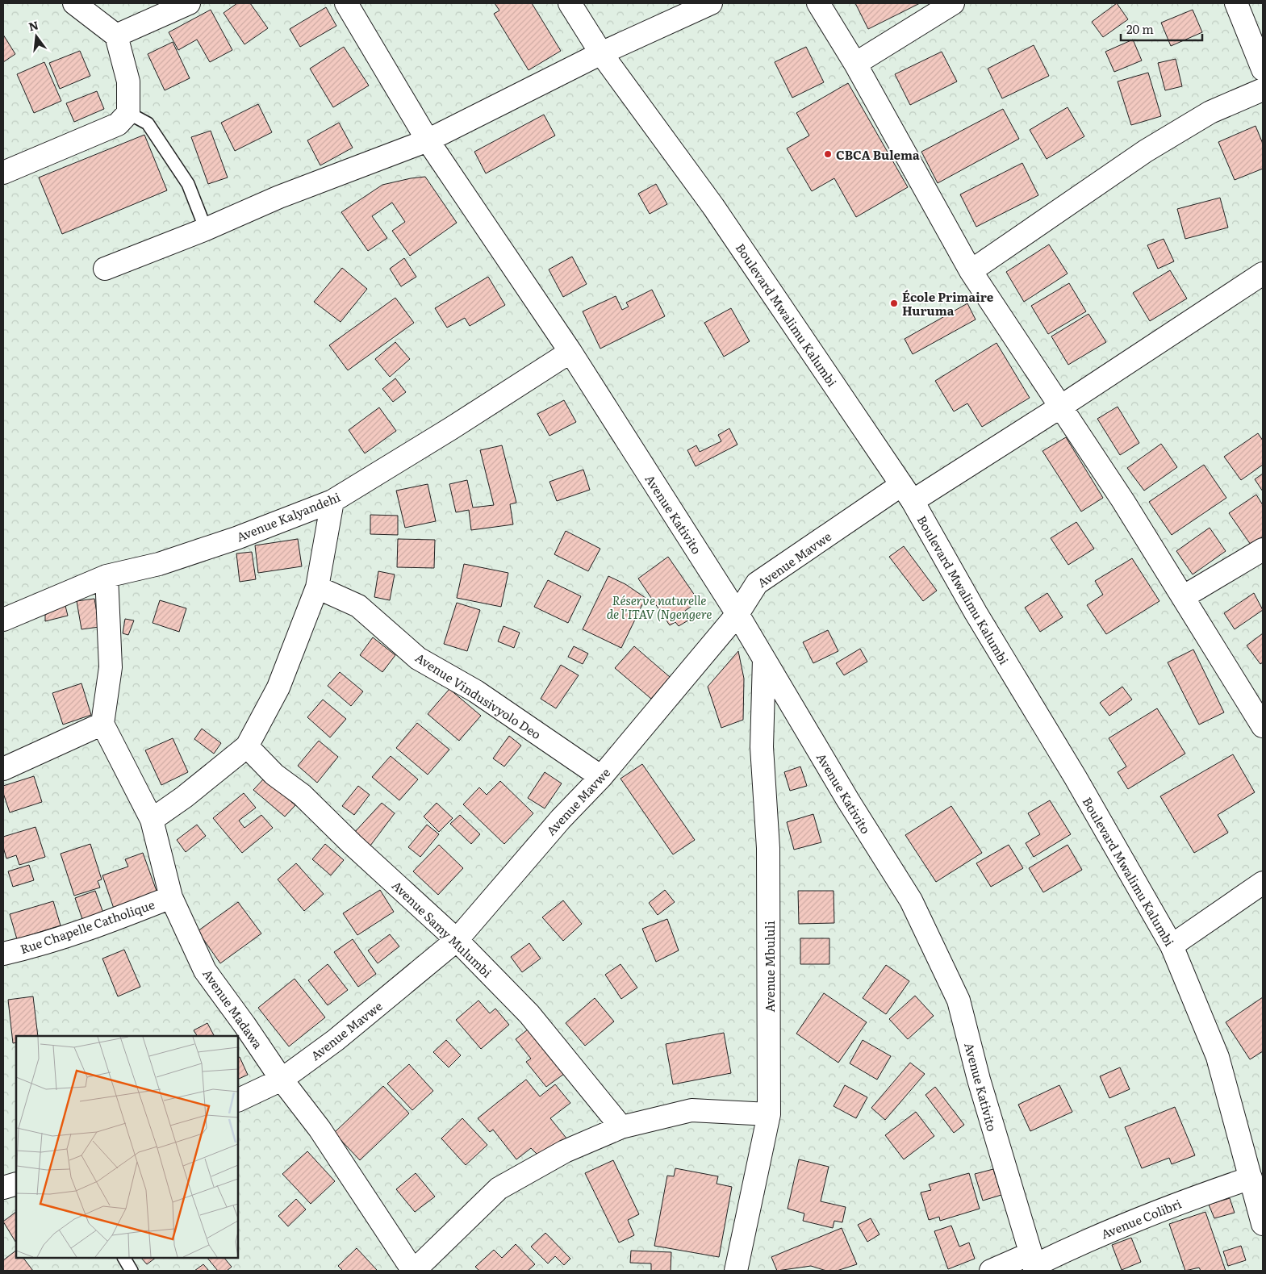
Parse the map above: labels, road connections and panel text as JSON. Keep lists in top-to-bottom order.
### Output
{
  "streets": {
    "street": [
      "Boulevard Mwalimu Kalumbi",
      "Avenue Kativito",
      "Avenue Kalyandehi",
      "Avenue Mavwe",
      "Avenue Vindusivyolo Deo",
      "Rue Chapelle Catholique",
      "Avenue Samy Mulumbi",
      "Avenue Mbululi",
      "Avenue Madawa",
      "Avenue Colibri"
    ]
  },
  "crossings": [
    ["Boulevard Mwalimu Kalumbi", "Avenue Mavwe"],
    ["Boulevard Mwalimu Kalumbi", "Avenue Colibri"],
    ["Avenue Kativito", "Avenue Kalyandehi"],
    ["Avenue Kativito", "Avenue Mavwe"],
    ["Avenue Kativito", "Avenue Mbululi"],
    ["Avenue Kativito", "Avenue Colibri"],
    ["Avenue Mavwe", "Avenue Vindusivyolo Deo"],
    ["Avenue Mavwe", "Avenue Samy Mulumbi"],
    ["Avenue Mavwe", "Avenue Madawa"],
    ["Rue Chapelle Catholique", "Avenue Madawa"]
  ],
  "parks": ["Réserve naturelle de l'ITAV (Ngengere"],
  "places": ["CBCA Bulema", "École Primaire Huruma"],
  "scale_bar": "20 m",
  "north": "top"
}
